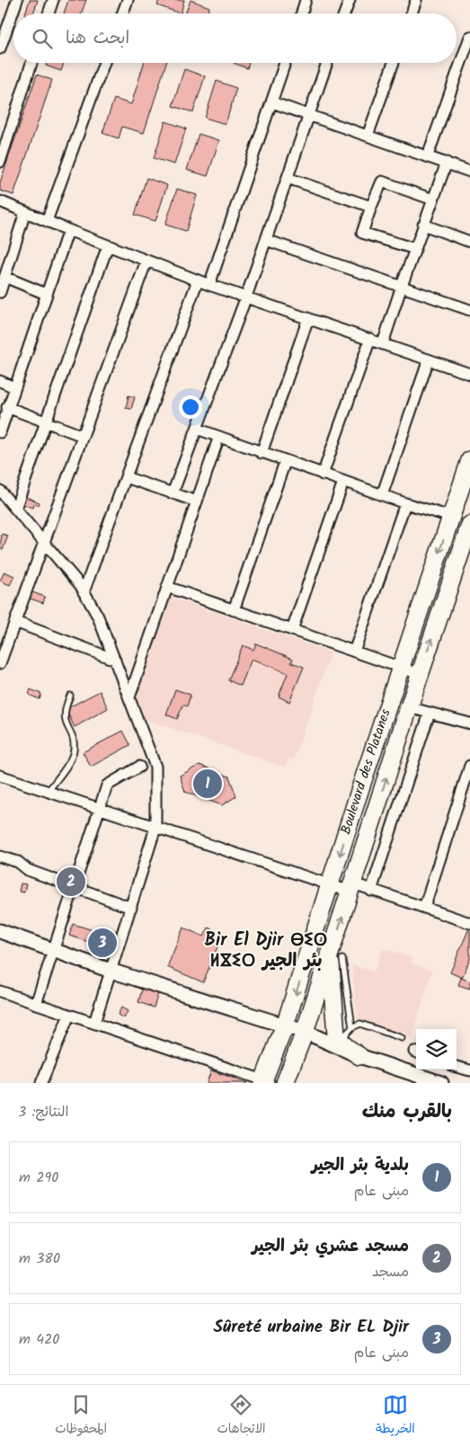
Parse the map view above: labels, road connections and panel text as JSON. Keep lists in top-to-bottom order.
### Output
{
  "streets": {
    "main road": ["Boulevard des Platanes"]
  },
  "districts": ["Bir El Djir ⴱⵉⵔ ⵍⴵⵉⵔ بئر الجير"],
  "page": {
    "search": "ابحث هنا",
    "pins": ["1", "2", "3"],
    "heading": ["بالقرب منك", "النتائج: 3"],
    "list": [
      {
        "mark": "1",
        "name": "بلدية بئر الجير",
        "note": "مبنى عام",
        "value": "290 m"
      },
      {
        "mark": "2",
        "name": "مسجد عشري بئر الجير",
        "note": "مسجد",
        "value": "380 m"
      },
      {
        "mark": "3",
        "name": "Sûreté urbaine Bir EL Djir",
        "note": "مبنى عام",
        "value": "420 m"
      }
    ],
    "nav": ["الخريطة", "الاتجاهات", "المحفوظات"]
  }
}
